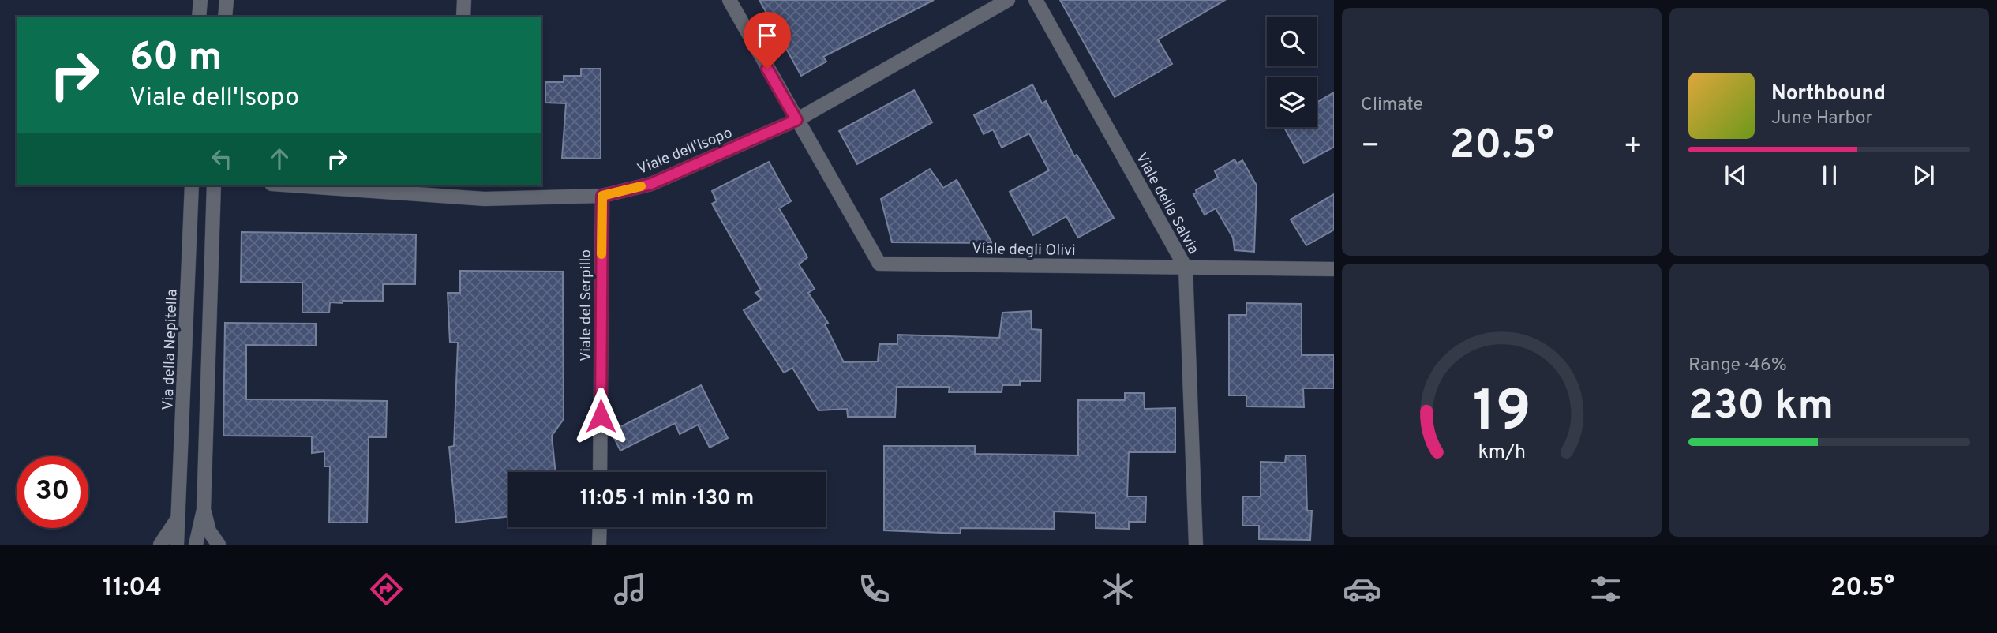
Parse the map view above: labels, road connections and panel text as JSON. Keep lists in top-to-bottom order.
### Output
{
  "streets": {
    "street": [
      "Viale dell'Isopo",
      "Viale della Salvia",
      "Viale degli Olivi",
      "Viale del Serpillo",
      "Via della Nepitella"
    ]
  },
  "crossings": [
    ["Viale dell'Isopo", "Viale degli Olivi"],
    ["Viale dell'Isopo", "Viale del Serpillo"],
    ["Viale della Salvia", "Viale degli Olivi"]
  ],
  "page": {
    "tile": [
      "Climate",
      ["Range · 46%", "230 km"]
    ],
    "turn": ["60 m", "Viale dell'Isopo"],
    "song": ["Northbound", "June Harbor"],
    "heat": ["−", "20.5°", "+"],
    "limit": "30",
    "trip": "11:05 · 1 min · 130 m",
    "tabs": ["11:04", "20.5°"],
    "gauge": ["19", "km/h"]
  }
}
